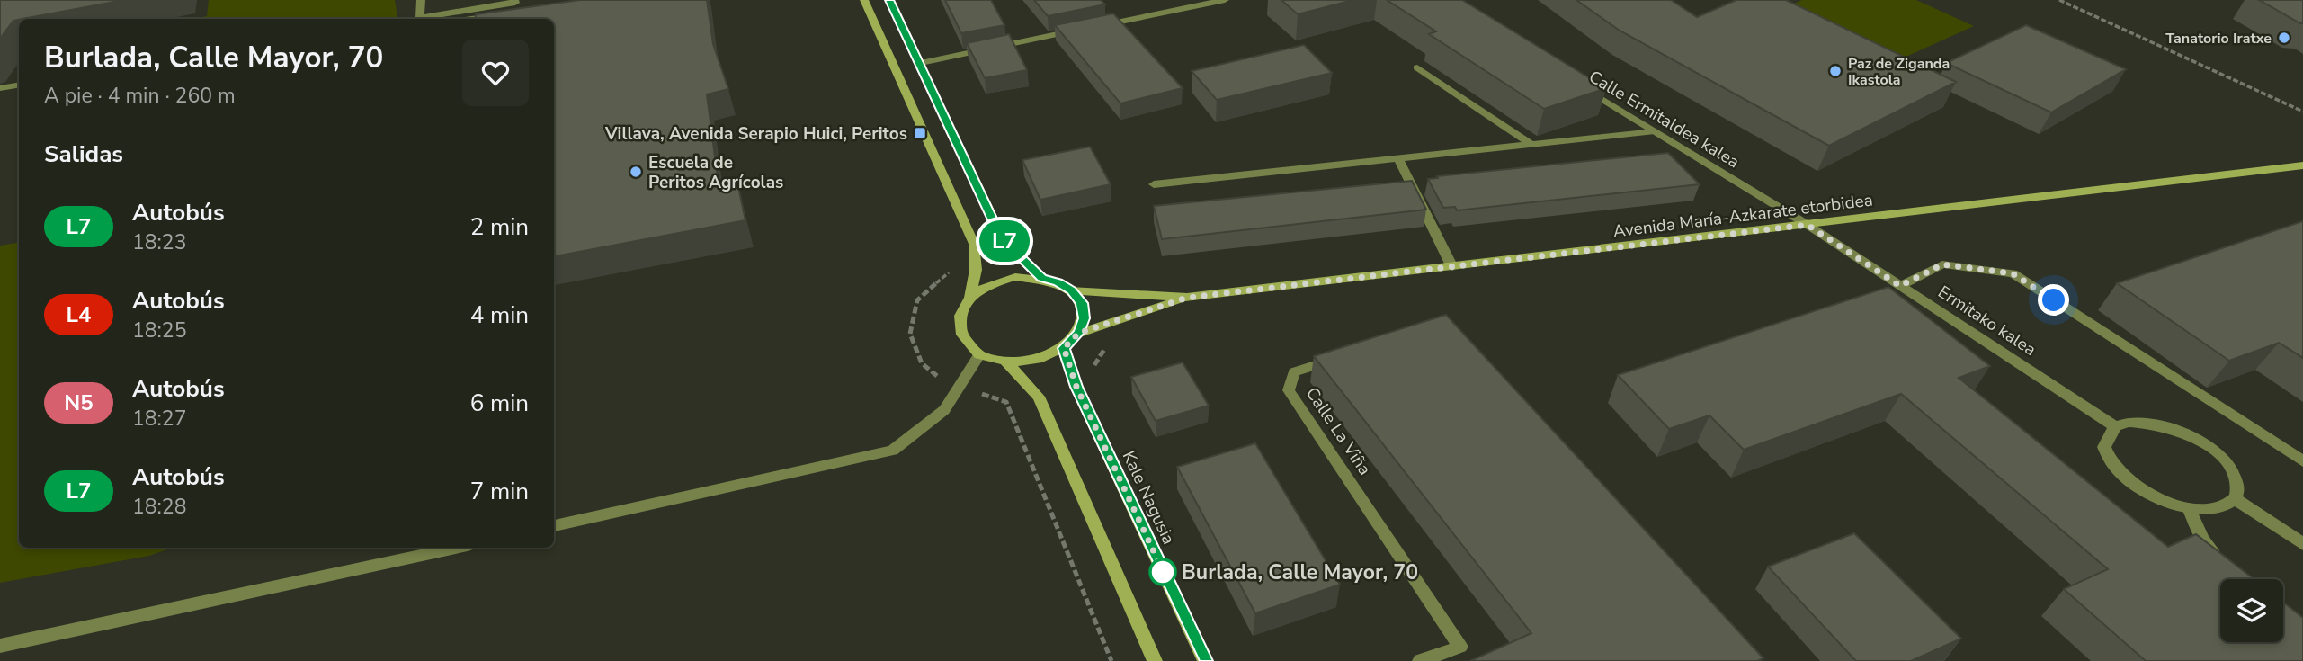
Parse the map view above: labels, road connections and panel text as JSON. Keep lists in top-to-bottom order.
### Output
{
  "streets": {
    "main road": ["Avenida María-Azkarate etorbidea", "Kale Nagusia"],
    "street": ["Calle Ermitaldea kalea", "Ermitako kalea", "Calle La Viña"]
  },
  "crossings": [
    ["Calle Ermitaldea kalea", "Avenida María-Azkarate etorbidea"],
    ["Calle Ermitaldea kalea", "Ermitako kalea"],
    ["Avenida María-Azkarate etorbidea", "Ermitako kalea"],
    ["Avenida María-Azkarate etorbidea", "Kale Nagusia"]
  ],
  "places": {
    "other": [
      "Tanatorio Iratxe",
      "Paz de Ziganda Ikastola",
      "Escuela de Peritos Agrícolas",
      "Burlada, Calle Mayor, 70"
    ],
    "transit": ["Villava, Avenida Serapio Huici, Peritos"]
  },
  "lines": ["bus line L7"],
  "page": {
    "on_map": "L7",
    "heading": [
      ["Burlada, Calle Mayor, 70", "A pie · 4 min · 260 m"],
      "Salidas"
    ],
    "list": [
      {
        "mark": "L7",
        "name": "Autobús",
        "note": "18:23",
        "value": "2 min"
      },
      {
        "mark": "L4",
        "name": "Autobús",
        "note": "18:25",
        "value": "4 min"
      },
      {
        "mark": "N5",
        "name": "Autobús",
        "note": "18:27",
        "value": "6 min"
      },
      {
        "mark": "L7",
        "name": "Autobús",
        "note": "18:28",
        "value": "7 min"
      }
    ]
  }
}
